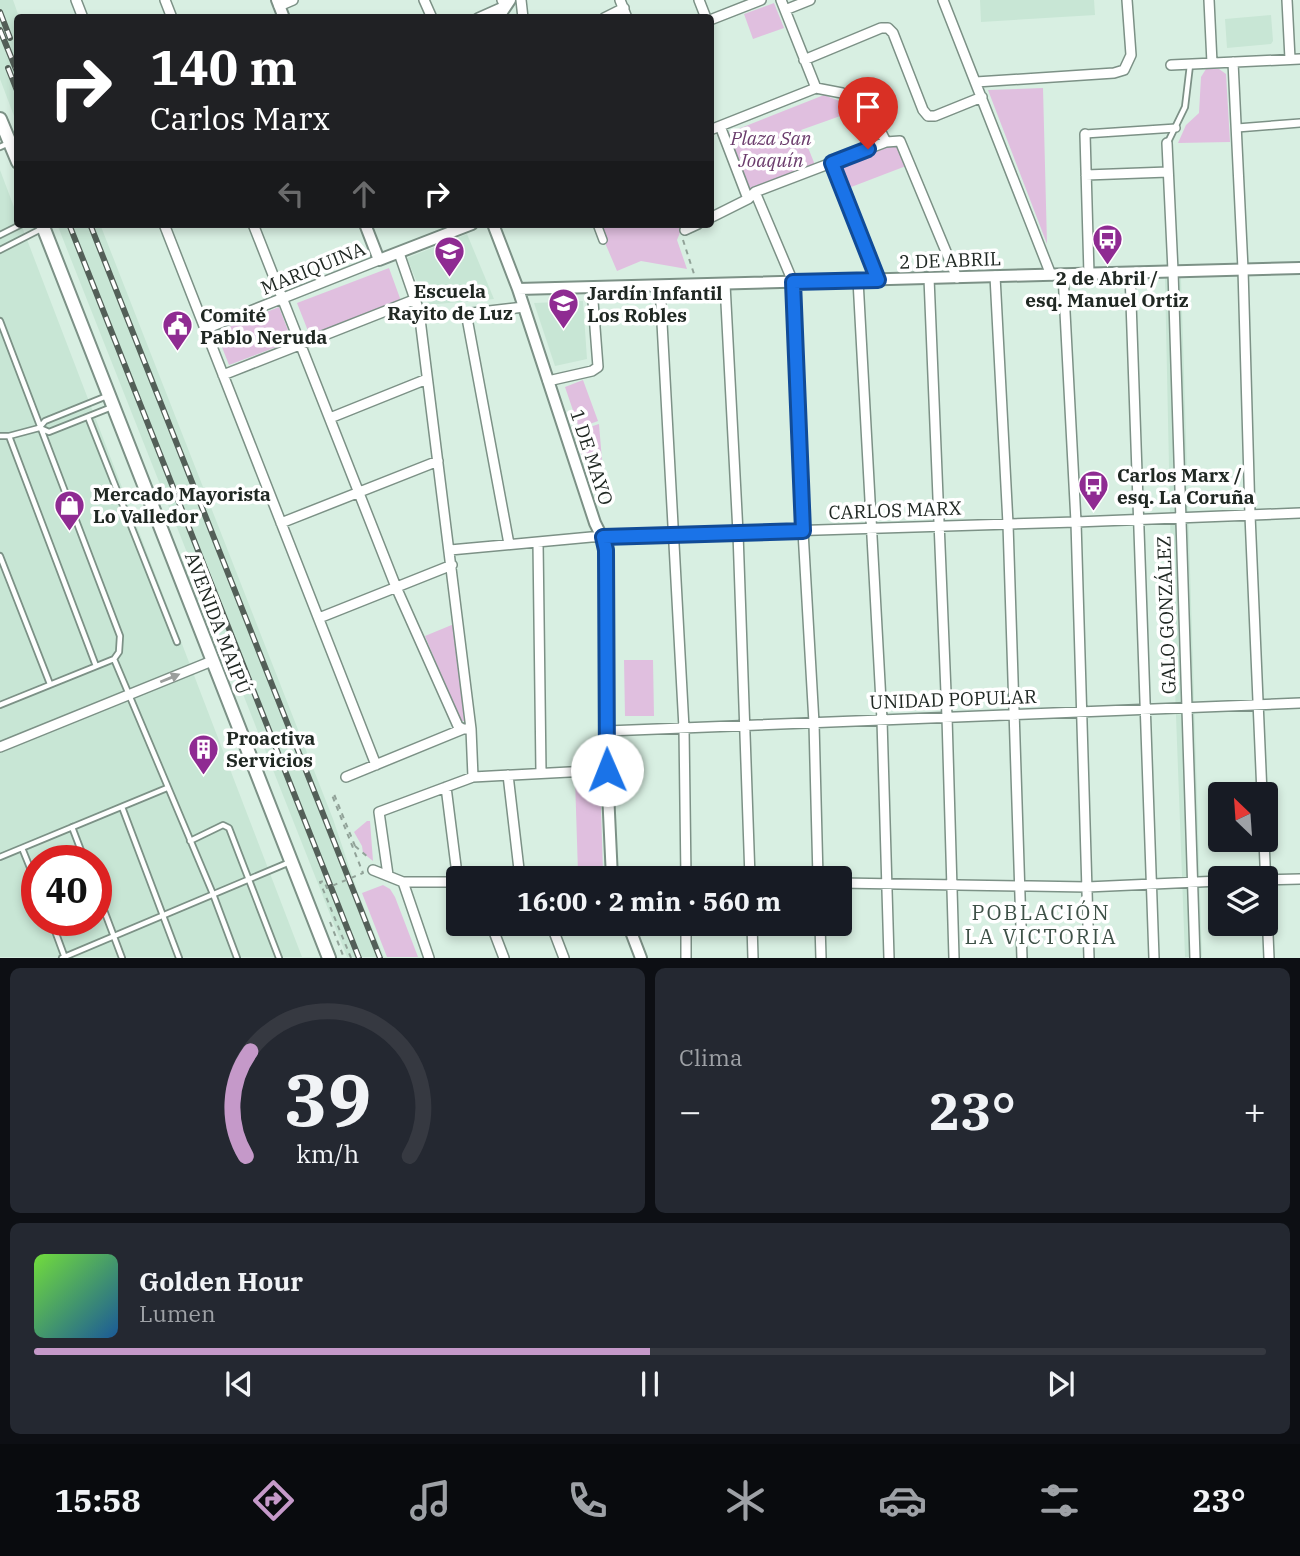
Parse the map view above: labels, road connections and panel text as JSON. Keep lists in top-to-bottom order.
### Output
{
  "streets": {
    "main road": ["AVENIDA MAIPÚ"],
    "street": [
      "2 DE ABRIL",
      "MARIQUINA",
      "1 DE MAYO",
      "CARLOS MARX",
      "GALO GONZÁLEZ",
      "UNIDAD POPULAR"
    ]
  },
  "crossings": [
    ["2 DE ABRIL", "1 DE MAYO"],
    ["2 DE ABRIL", "GALO GONZÁLEZ"],
    ["1 DE MAYO", "CARLOS MARX"],
    ["1 DE MAYO", "UNIDAD POPULAR"],
    ["CARLOS MARX", "GALO GONZÁLEZ"],
    ["GALO GONZÁLEZ", "UNIDAD POPULAR"]
  ],
  "districts": ["POBLACIÓN LA VICTORIA"],
  "parks": ["Plaza San Joaquín"],
  "places": {
    "bus stop": ["2 de Abril / esq. Manuel Ortiz", "Carlos Marx / esq. La Coruña"],
    "school or university": ["Escuela Rayito de Luz", "Jardín Infantil Los Robles"],
    "public building": ["Comité Pablo Neruda"],
    "shop": ["Mercado Mayorista Lo Valledor"],
    "building": ["Proactiva Servicios"]
  },
  "north": "top left",
  "page": {
    "turn": ["140 m", "Carlos Marx"],
    "limit": "40",
    "trip": "16:00 · 2 min · 560 m",
    "tile": "Clima",
    "heat": ["−", "23°", "+"],
    "song": ["Golden Hour", "Lumen"],
    "tabs": ["15:58", "23°"],
    "gauge": ["39", "km/h"]
  }
}
